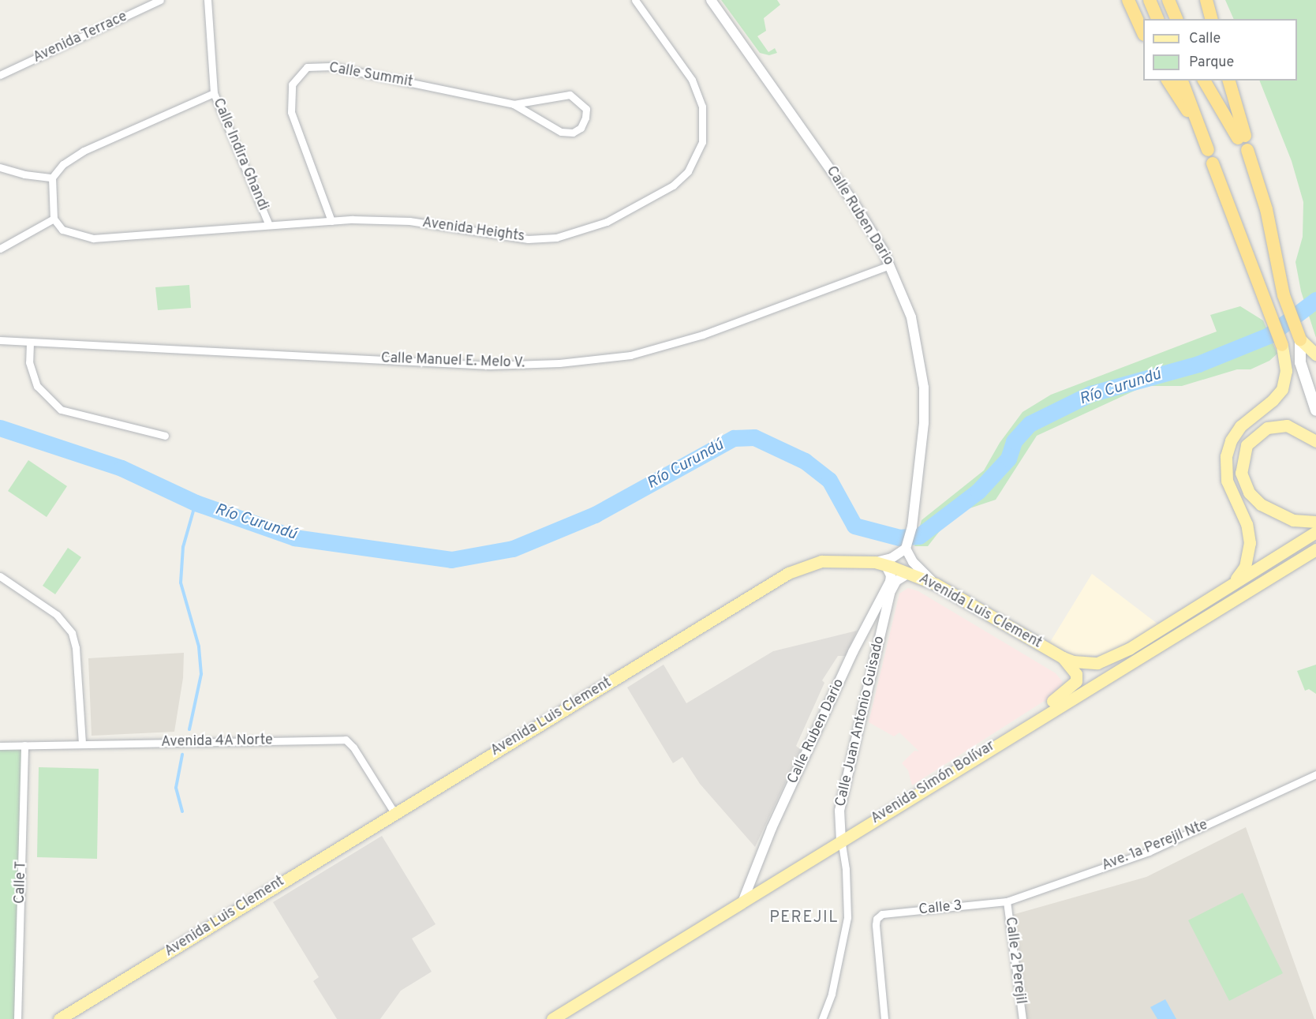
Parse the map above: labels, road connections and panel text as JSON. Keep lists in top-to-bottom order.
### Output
{
  "streets": {
    "main road": ["Avenida Luis Clement", "Avenida Simón Bolívar"],
    "street": [
      "Avenida Terrace",
      "Calle Summit",
      "Calle Indira Ghandi",
      "Calle Ruben Dario",
      "Avenida Heights",
      "Calle Manuel E. Melo V.",
      "Calle Juan Antonio Guisado",
      "Avenida 4A Norte",
      "Ave. 1a Perejil Nte",
      "Calle T",
      "Calle 3",
      "Calle 2 Perejil"
    ]
  },
  "crossings": [
    ["Calle Summit", "Avenida Heights"],
    ["Calle Indira Ghandi", "Avenida Heights"],
    ["Calle Ruben Dario", "Calle Manuel E. Melo V."],
    ["Calle Ruben Dario", "Avenida Luis Clement"],
    ["Calle Ruben Dario", "Avenida Simón Bolívar"],
    ["Avenida Luis Clement", "Calle Juan Antonio Guisado"],
    ["Avenida Luis Clement", "Avenida 4A Norte"],
    ["Calle Juan Antonio Guisado", "Avenida Simón Bolívar"],
    ["Avenida 4A Norte", "Calle T"],
    ["Ave. 1a Perejil Nte", "Calle 3"],
    ["Ave. 1a Perejil Nte", "Calle 2 Perejil"],
    ["Calle 3", "Calle 2 Perejil"]
  ],
  "districts": ["PEREJIL"],
  "water": ["Río Curundú"],
  "legend": ["Calle", "Parque"]
}
